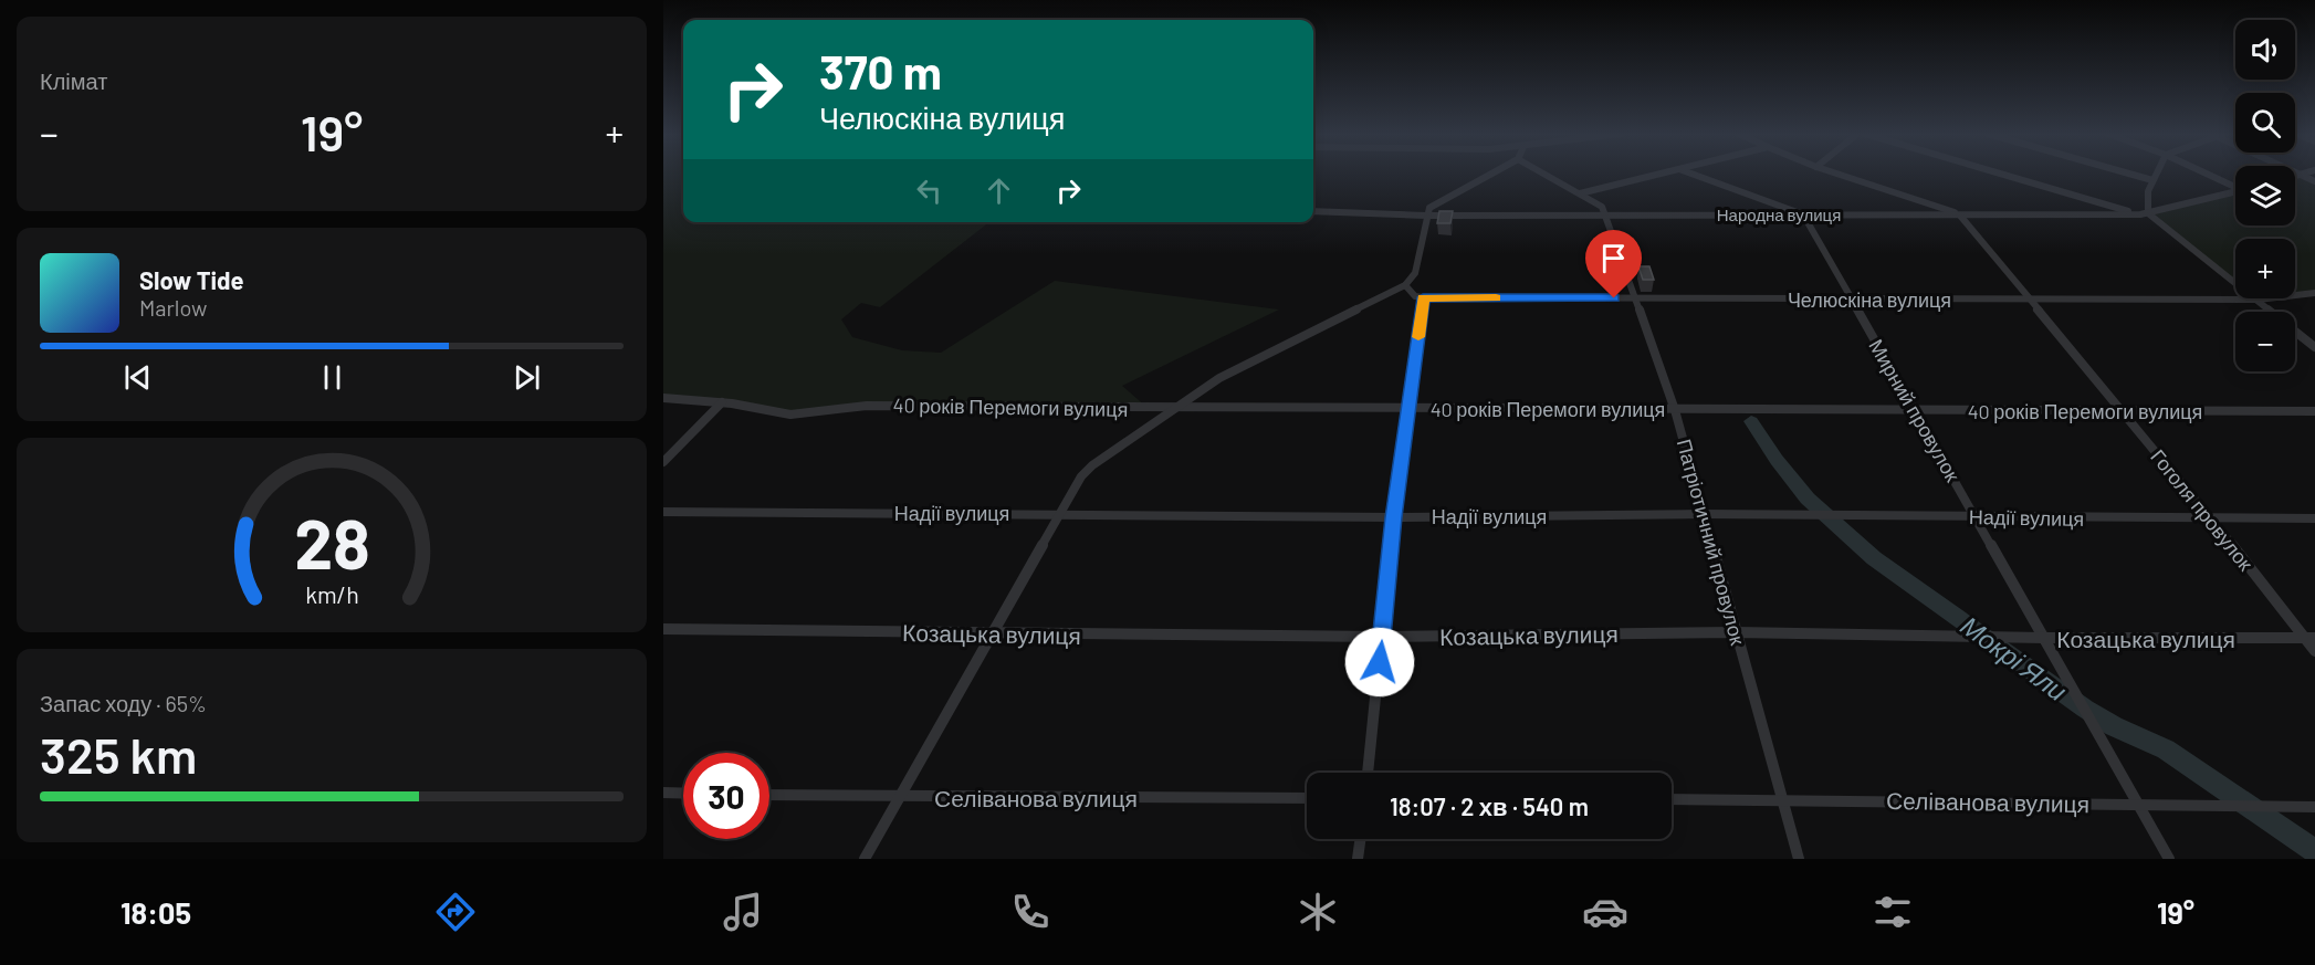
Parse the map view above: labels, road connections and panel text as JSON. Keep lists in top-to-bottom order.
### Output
{
  "streets": {
    "street": [
      "Народна вулиця",
      "Челюскіна вулиця",
      "40 років Перемоги вулиця",
      "Мирний провулок",
      "Гоголя провулок",
      "Надії вулиця",
      "Патріотичний провулок",
      "Козацька вулиця",
      "Селіванова вулиця"
    ]
  },
  "crossings": [
    ["Народна вулиця", "Мирний провулок"],
    ["Народна вулиця", "Гоголя провулок"],
    ["Народна вулиця", "Патріотичний провулок"],
    ["Челюскіна вулиця", "Мирний провулок"],
    ["Челюскіна вулиця", "Гоголя провулок"],
    ["Челюскіна вулиця", "Патріотичний провулок"],
    ["40 років Перемоги вулиця", "Мирний провулок"],
    ["40 років Перемоги вулиця", "Гоголя провулок"],
    ["40 років Перемоги вулиця", "Патріотичний провулок"],
    ["Мирний провулок", "Надії вулиця"],
    ["Мирний провулок", "Козацька вулиця"],
    ["Мирний провулок", "Селіванова вулиця"],
    ["Гоголя провулок", "Надії вулиця"],
    ["Гоголя провулок", "Козацька вулиця"],
    ["Надії вулиця", "Патріотичний провулок"],
    ["Патріотичний провулок", "Козацька вулиця"],
    ["Патріотичний провулок", "Селіванова вулиця"]
  ],
  "water": ["Мокрі Яли"],
  "page": {
    "tile": [
      "Клімат",
      ["Запас ходу · 65%", "325 km"]
    ],
    "map_buttons": ["+", "−"],
    "turn": ["370 m", "Челюскіна вулиця"],
    "heat": ["−", "19°", "+"],
    "song": ["Slow Tide", "Marlow"],
    "limit": "30",
    "trip": "18:07 · 2 хв · 540 m",
    "tabs": ["18:05", "19°"],
    "gauge": ["28", "km/h"]
  }
}
